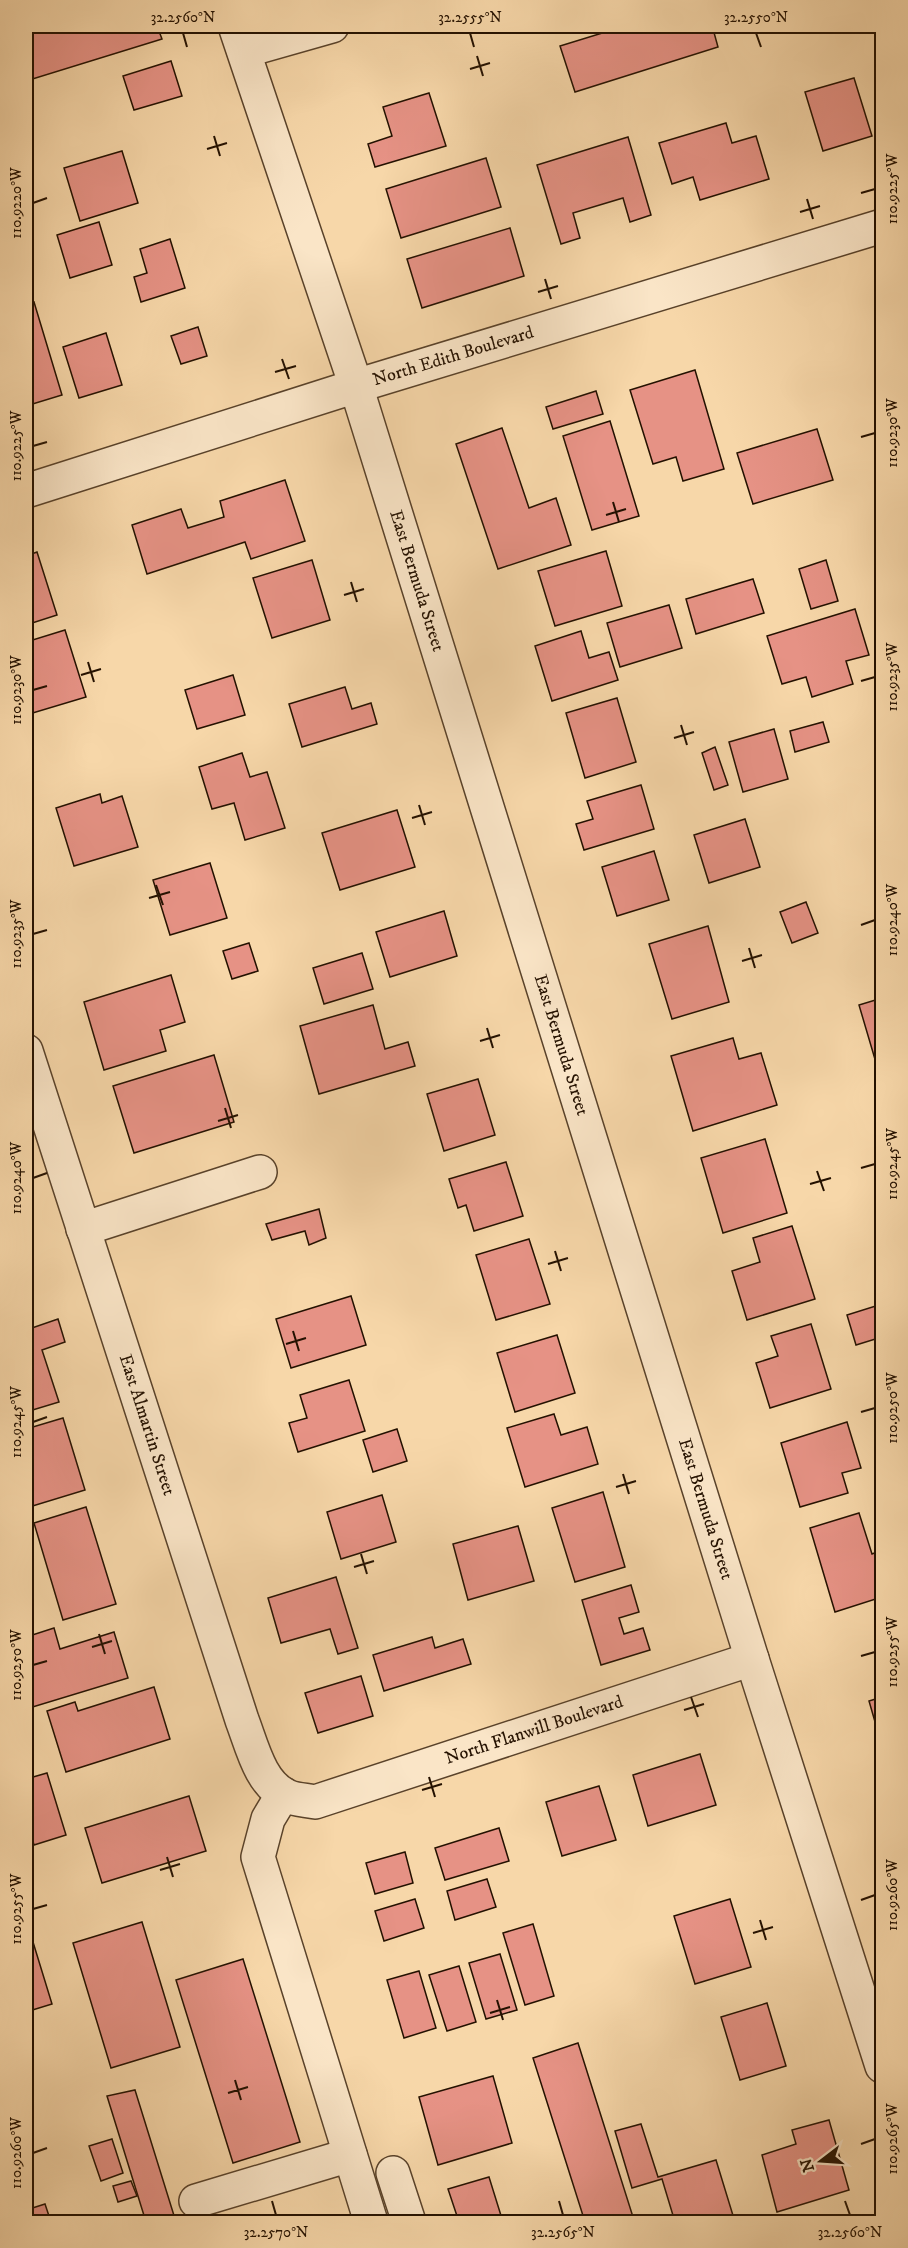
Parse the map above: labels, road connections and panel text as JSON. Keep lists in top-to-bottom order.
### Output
{
  "streets": {
    "street": [
      "North Edith Boulevard",
      "East Bermuda Street",
      "East Almartin Street",
      "North Flanwill Boulevard"
    ]
  },
  "crossings": [
    ["North Edith Boulevard", "East Bermuda Street"],
    ["East Bermuda Street", "North Flanwill Boulevard"],
    ["East Almartin Street", "North Flanwill Boulevard"]
  ],
  "north": "left",
  "coordinates": [
    "32.2560°N",
    "32.2555°N",
    "32.2550°N",
    "110.9225°W",
    "110.9220°W",
    "110.9230°W",
    "110.9235°W",
    "110.9240°W",
    "110.9245°W",
    "110.9250°W",
    "110.9255°W",
    "110.9260°W",
    "110.9265°W",
    "32.2570°N",
    "32.2565°N"
  ]
}
